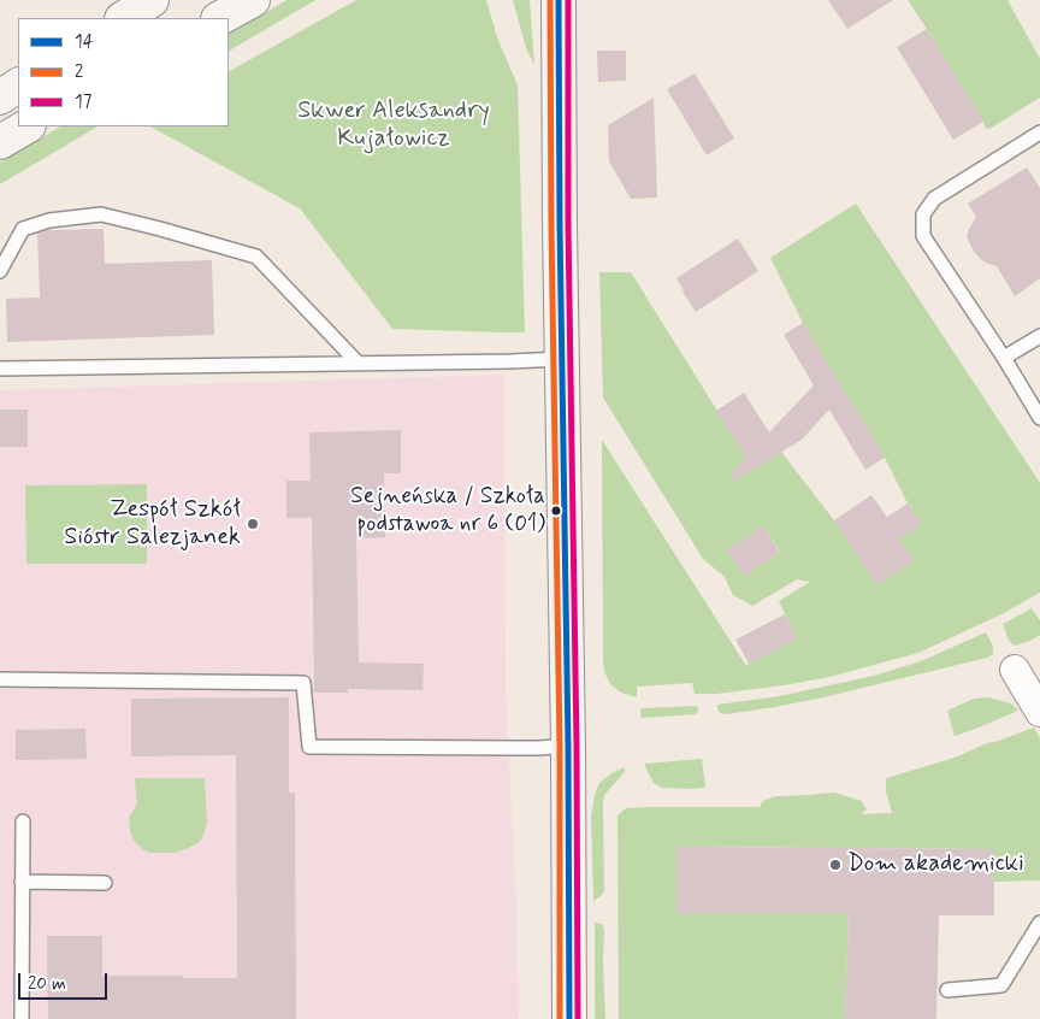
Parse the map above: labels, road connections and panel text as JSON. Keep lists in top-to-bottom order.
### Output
{
  "parks": ["Skwer Aleksandry Kujałowicz"],
  "places": ["Sejneńska / Szkoła podstawoa nr 6 (01)", "Zespół Szkół Sióstr Salezjanek", "Dom akademicki"],
  "lines": ["transit line 14", "transit line 2", "transit line 17"],
  "legend": ["14", "2", "17"],
  "scale_bar": "20 m"
}
